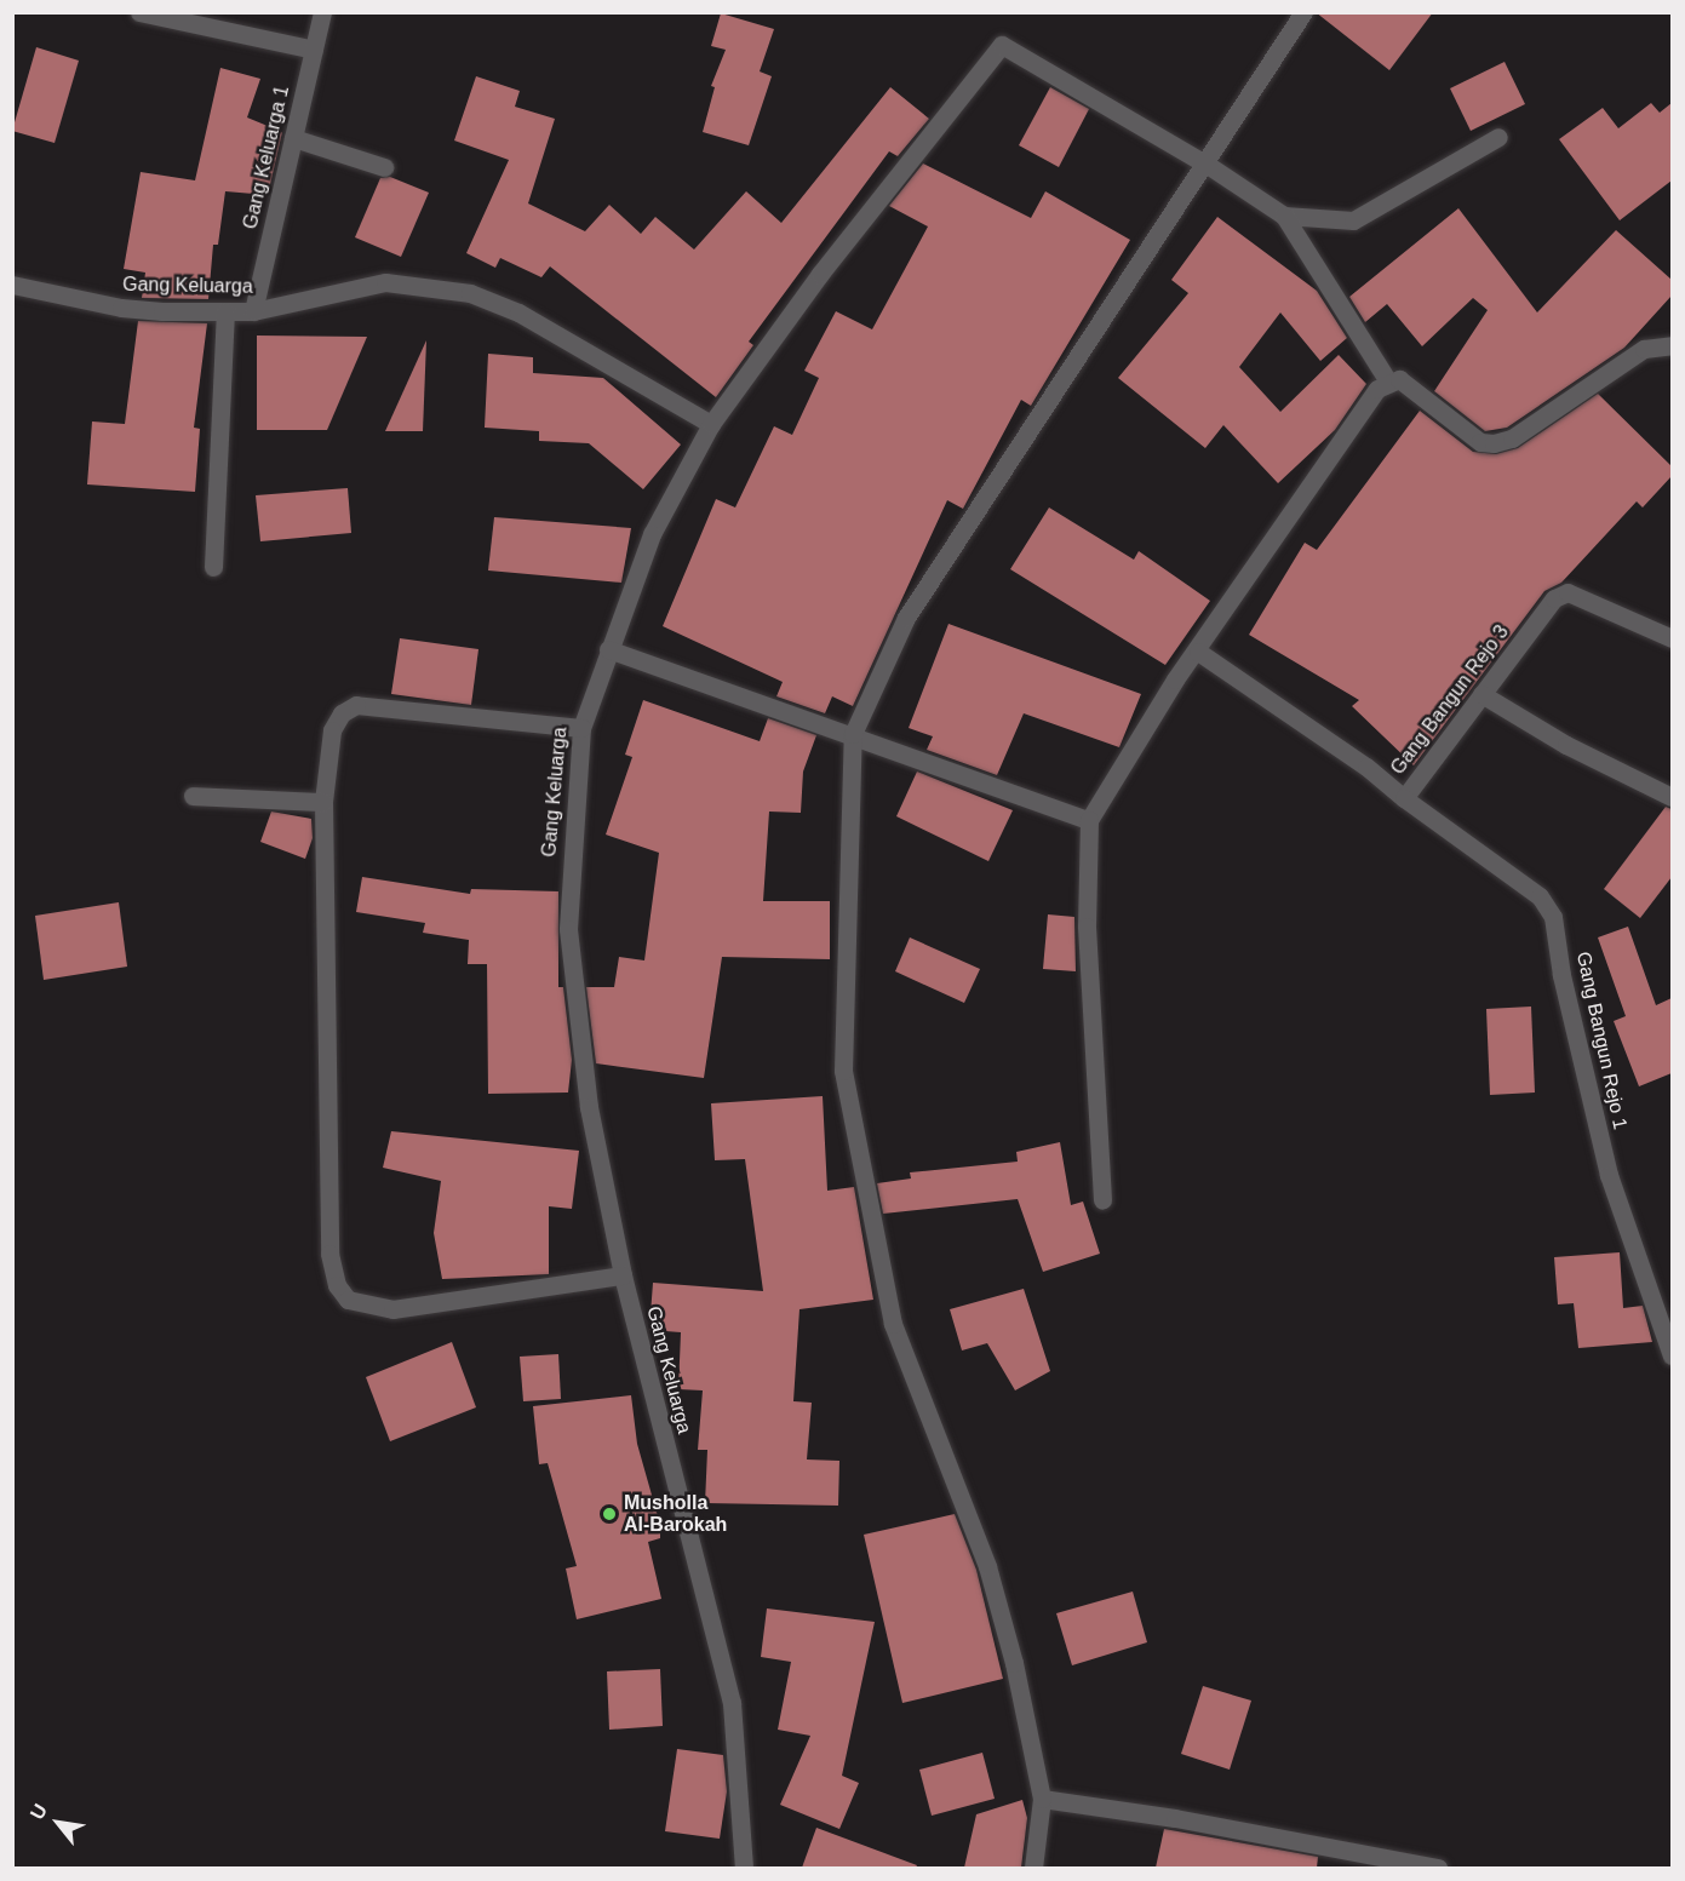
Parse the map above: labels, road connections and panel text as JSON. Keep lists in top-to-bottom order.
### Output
{
  "streets": {
    "street": [
      "Gang Keluarga 1",
      "Gang Keluarga",
      "Gang Bangun Rejo 3",
      "Gang Bangun Rejo 1"
    ]
  },
  "crossings": [
    ["Gang Keluarga 1", "Gang Keluarga"],
    ["Gang Bangun Rejo 3", "Gang Bangun Rejo 1"]
  ],
  "places": ["Musholla Al-Barokah"],
  "north": "top left"
}
